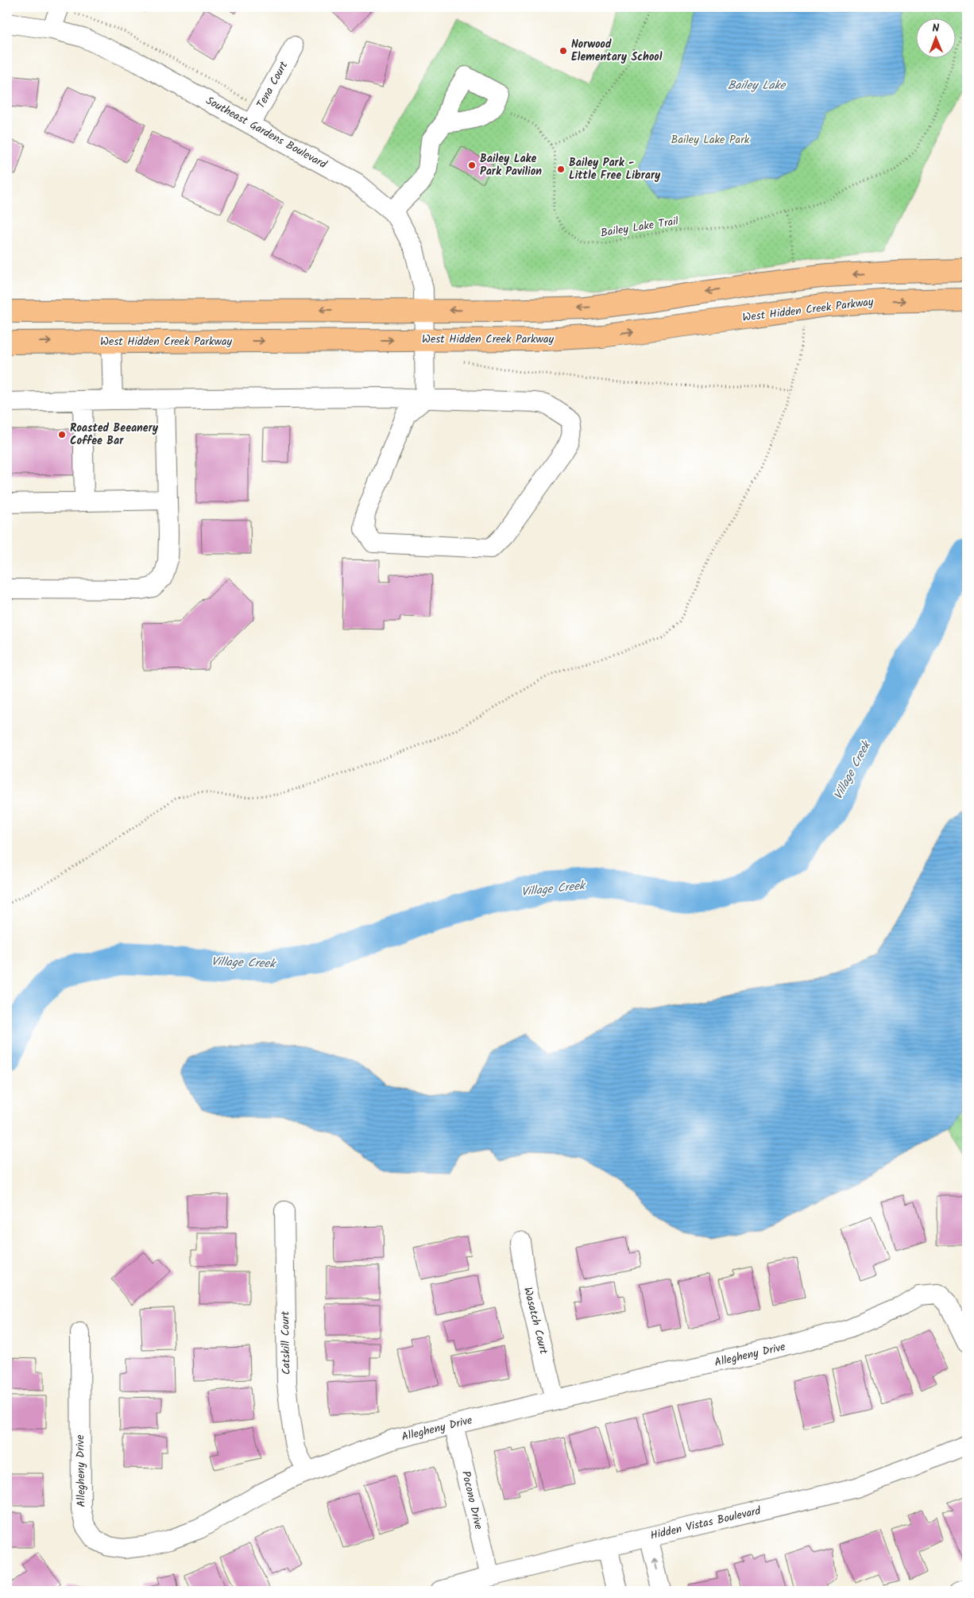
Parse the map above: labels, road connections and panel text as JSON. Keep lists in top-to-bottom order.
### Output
{
  "streets": {
    "main road": ["West Hidden Creek Parkway"],
    "street": [
      "Tena Court",
      "Southeast Gardens Boulevard",
      "Wasatch Court",
      "Catskill Court",
      "Allegheny Drive",
      "Pocono Drive",
      "Hidden Vistas Boulevard"
    ],
    "path": ["Bailey Lake Trail"]
  },
  "crossings": [
    ["Tena Court", "Southeast Gardens Boulevard"],
    ["Southeast Gardens Boulevard", "West Hidden Creek Parkway"],
    ["Wasatch Court", "Allegheny Drive"],
    ["Catskill Court", "Allegheny Drive"],
    ["Allegheny Drive", "Pocono Drive"],
    ["Pocono Drive", "Hidden Vistas Boulevard"]
  ],
  "water": ["Bailey Lake", "Village Creek"],
  "parks": ["Bailey Lake Park"],
  "places": [
    "Norwood Elementary School",
    "Bailey Lake Park Pavilion",
    "Bailey Park - Little Free Library",
    "Roasted Beeanery Coffee Bar"
  ],
  "north": "top"
}
